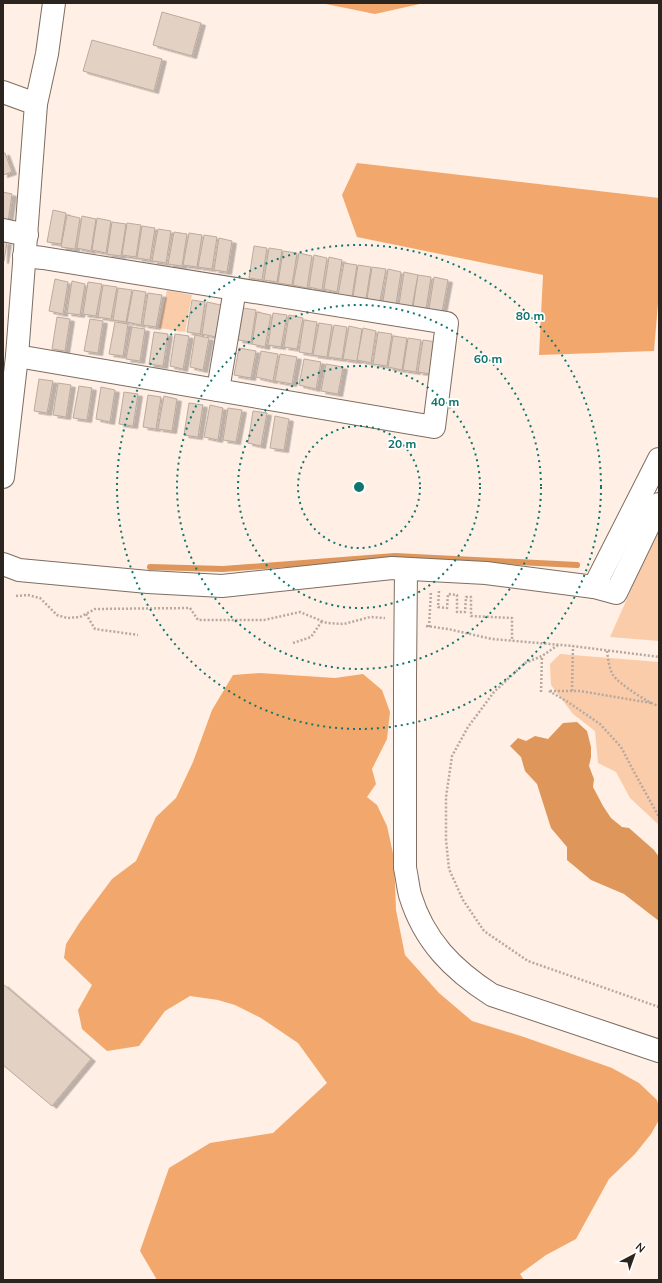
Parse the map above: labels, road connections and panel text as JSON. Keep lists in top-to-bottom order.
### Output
{
  "north": "top right",
  "rings": [
    "80 m",
    "60 m",
    "40 m",
    "20 m"
  ]
}
